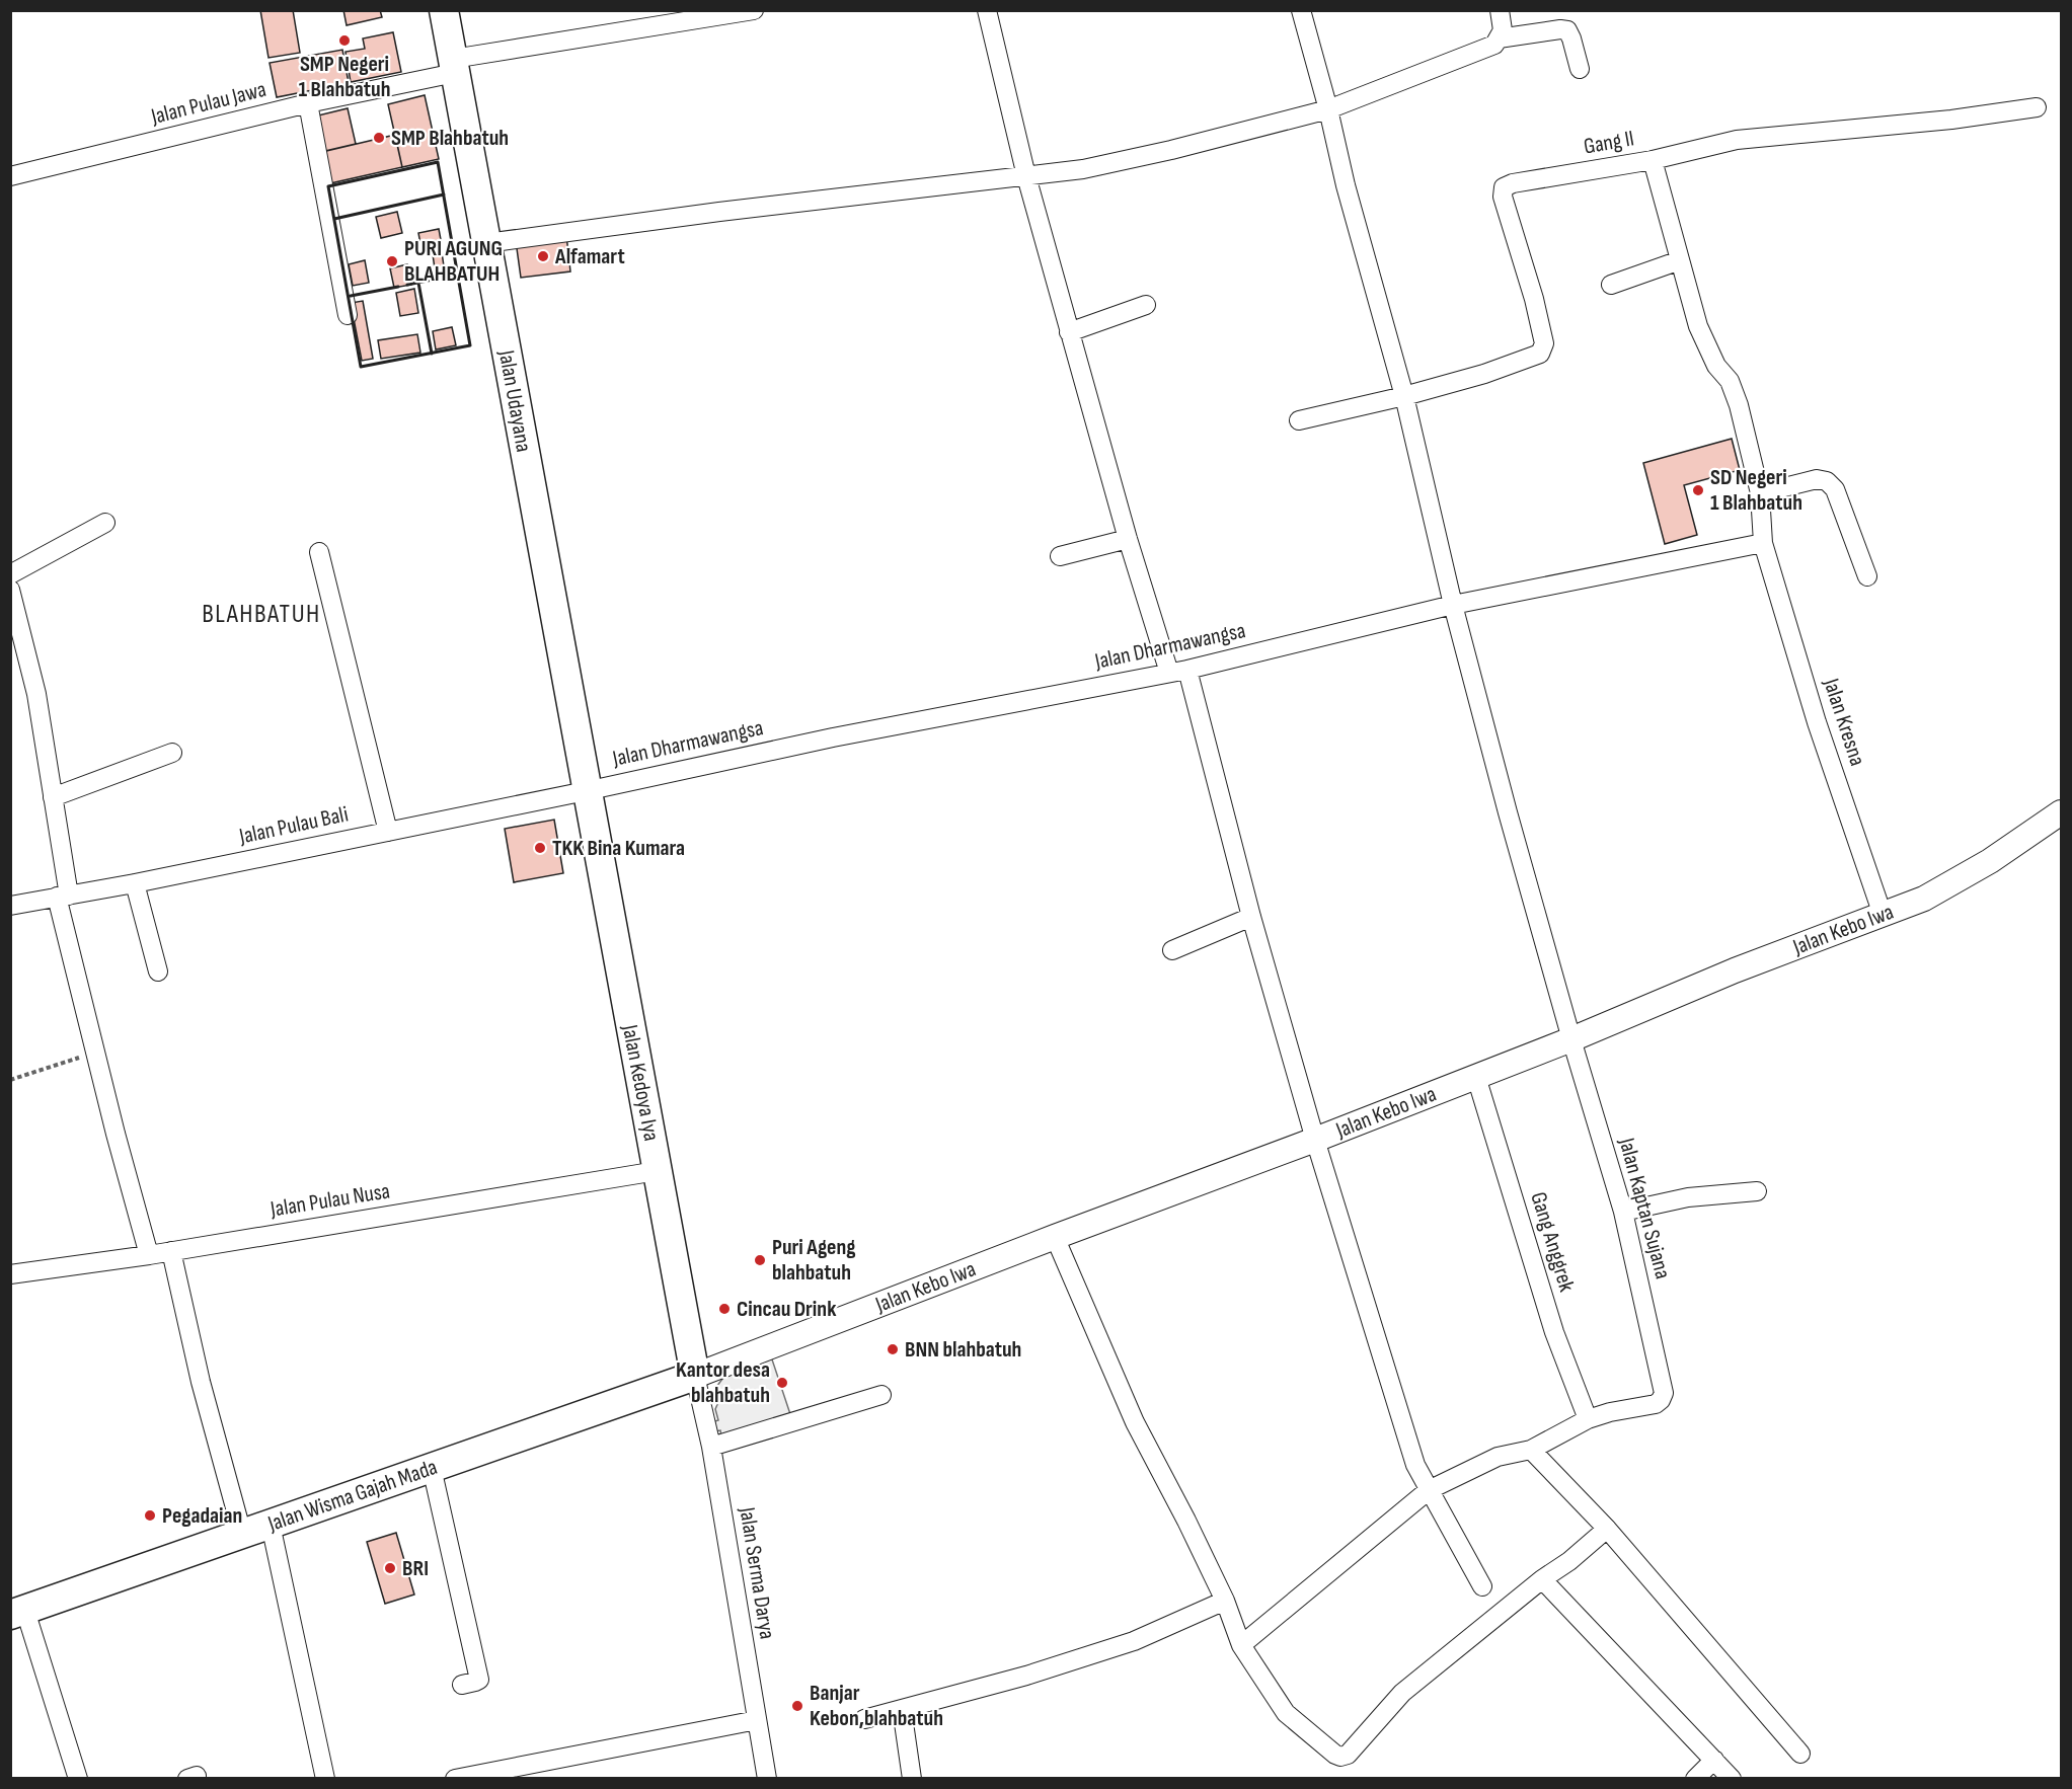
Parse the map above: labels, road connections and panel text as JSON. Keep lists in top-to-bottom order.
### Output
{
  "streets": {
    "highway": ["Jalan Udayana", "Jalan Kedoya Iya", "Jalan Wisma Gajah Mada"],
    "main road": ["Jalan Kebo Iwa"],
    "street": [
      "Jalan Pulau Jawa",
      "Gang II",
      "Jalan Dharmawangsa",
      "Jalan Kresna",
      "Jalan Pulau Bali",
      "Jalan Pulau Nusa",
      "Jalan Kaptan Sujana",
      "Gang Anggrek",
      "Jalan Serma Darya"
    ]
  },
  "crossings": [
    ["Jalan Pulau Jawa", "Jalan Udayana"],
    ["Gang II", "Jalan Kresna"],
    ["Gang II", "Jalan Kaptan Sujana"],
    ["Jalan Udayana", "Jalan Dharmawangsa"],
    ["Jalan Udayana", "Jalan Pulau Bali"],
    ["Jalan Udayana", "Jalan Kedoya Iya"],
    ["Jalan Dharmawangsa", "Jalan Kresna"],
    ["Jalan Dharmawangsa", "Jalan Pulau Bali"],
    ["Jalan Dharmawangsa", "Jalan Kedoya Iya"],
    ["Jalan Dharmawangsa", "Jalan Kaptan Sujana"],
    ["Jalan Kresna", "Jalan Kebo Iwa"],
    ["Jalan Pulau Bali", "Jalan Kedoya Iya"],
    ["Jalan Kebo Iwa", "Jalan Kedoya Iya"],
    ["Jalan Kebo Iwa", "Jalan Kaptan Sujana"],
    ["Jalan Kebo Iwa", "Gang Anggrek"],
    ["Jalan Kebo Iwa", "Jalan Wisma Gajah Mada"],
    ["Jalan Kebo Iwa", "Jalan Serma Darya"],
    ["Jalan Kedoya Iya", "Jalan Pulau Nusa"],
    ["Jalan Kedoya Iya", "Jalan Wisma Gajah Mada"],
    ["Jalan Kedoya Iya", "Jalan Serma Darya"],
    ["Jalan Kaptan Sujana", "Gang Anggrek"],
    ["Jalan Wisma Gajah Mada", "Jalan Serma Darya"]
  ],
  "districts": ["BLAHBATUH"],
  "places": [
    "SMP Negeri 1 Blahbatuh",
    "SMP Blahbatuh",
    "Alfamart",
    "PURI AGUNG BLAHBATUH",
    "SD Negeri 1 Blahbatuh",
    "TKK Bina Kumara",
    "Puri Ageng blahbatuh",
    "Cincau Drink",
    "BNN blahbatuh",
    "Kantor desa blahbatuh",
    "Pegadaian",
    "BRI",
    "Banjar Kebon,blahbatuh"
  ]
}
